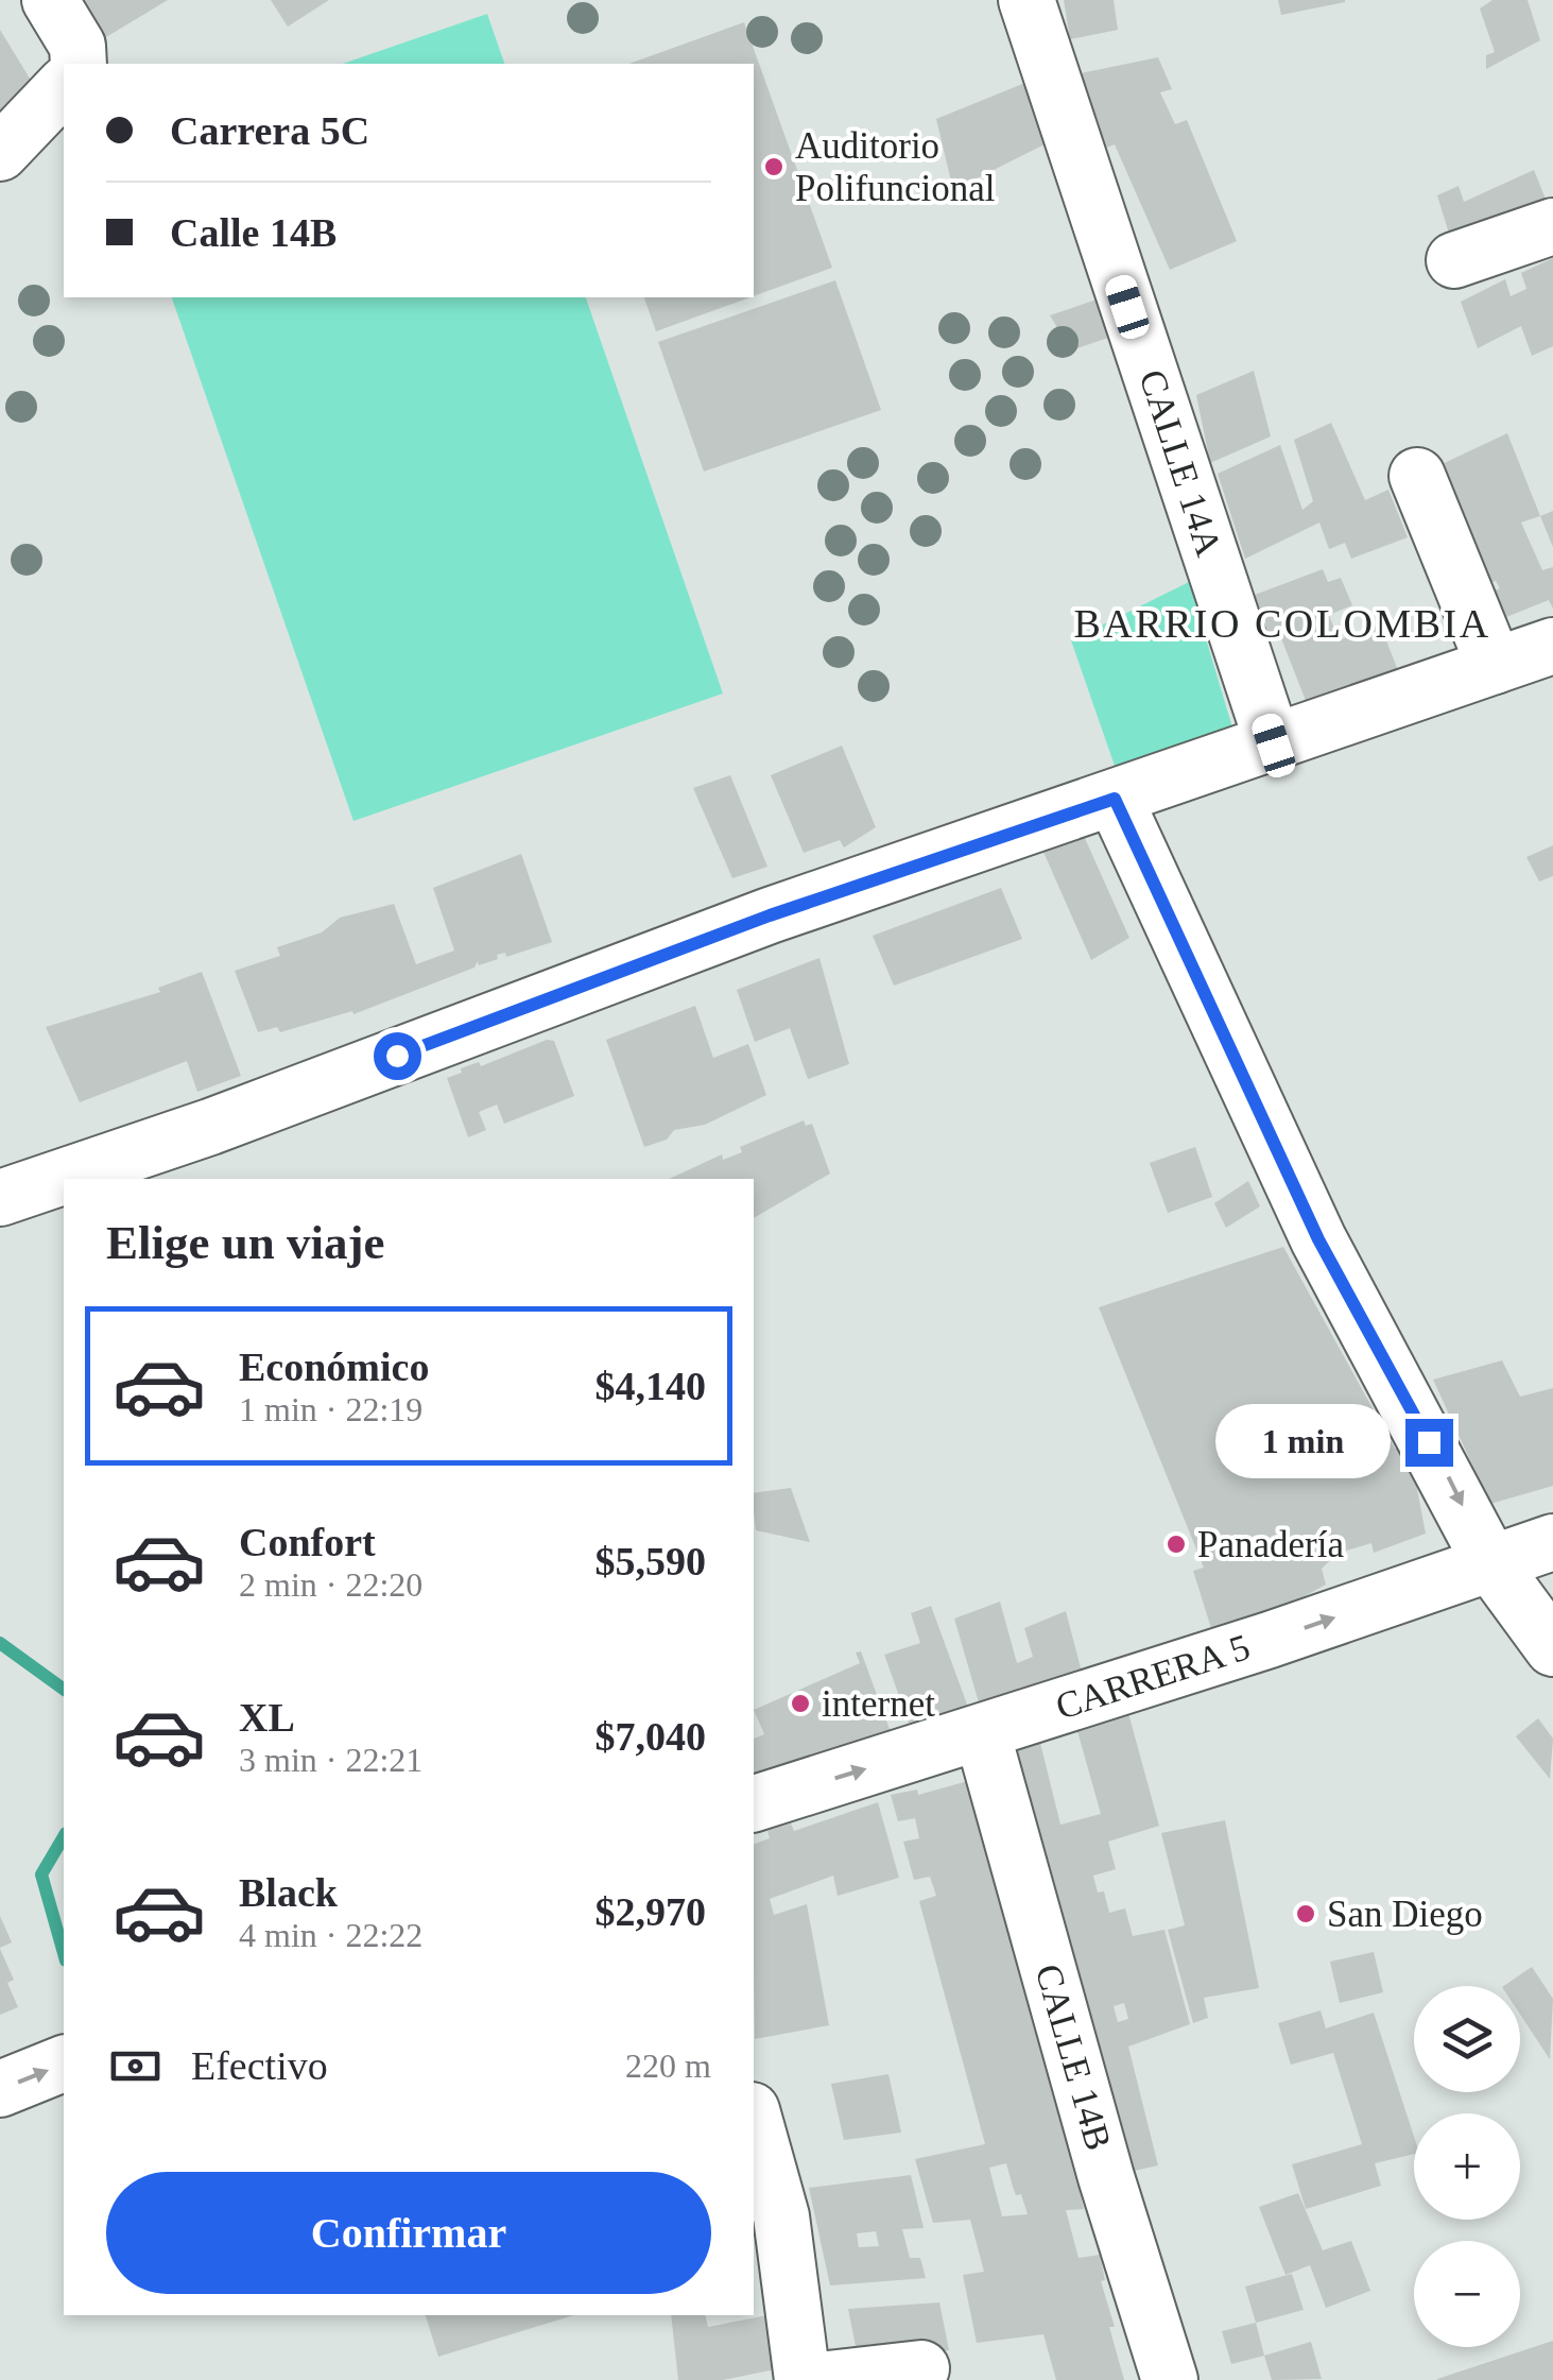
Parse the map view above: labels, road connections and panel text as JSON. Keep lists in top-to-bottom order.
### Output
{
  "streets": {
    "street": ["CALLE 14A", "CARRERA 5", "CALLE 14B"]
  },
  "crossings": [
    ["CARRERA 5", "CALLE 14B"]
  ],
  "one_way": ["CARRERA 5"],
  "districts": ["BARRIO COLOMBIA"],
  "places": [
    "Auditorio Polifuncional",
    "Panadería",
    "internet",
    "San Diego"
  ],
  "page": {
    "banner": ["Carrera 5C", "Calle 14B"],
    "heading": "Elige un viaje",
    "list": [
      {
        "name": "Económico",
        "note": "1 min · 22:19",
        "value": "$4,140"
      },
      {
        "name": "Confort",
        "note": "2 min · 22:20",
        "value": "$5,590"
      },
      {
        "name": "XL",
        "note": "3 min · 22:21",
        "value": "$7,040"
      },
      {
        "name": "Black",
        "note": "4 min · 22:22",
        "value": "$2,970"
      }
    ],
    "bubble": "1 min",
    "map_buttons": ["+", "−"],
    "pay": ["Efectivo", "220 m"],
    "buttons": "Confirmar"
  }
}
